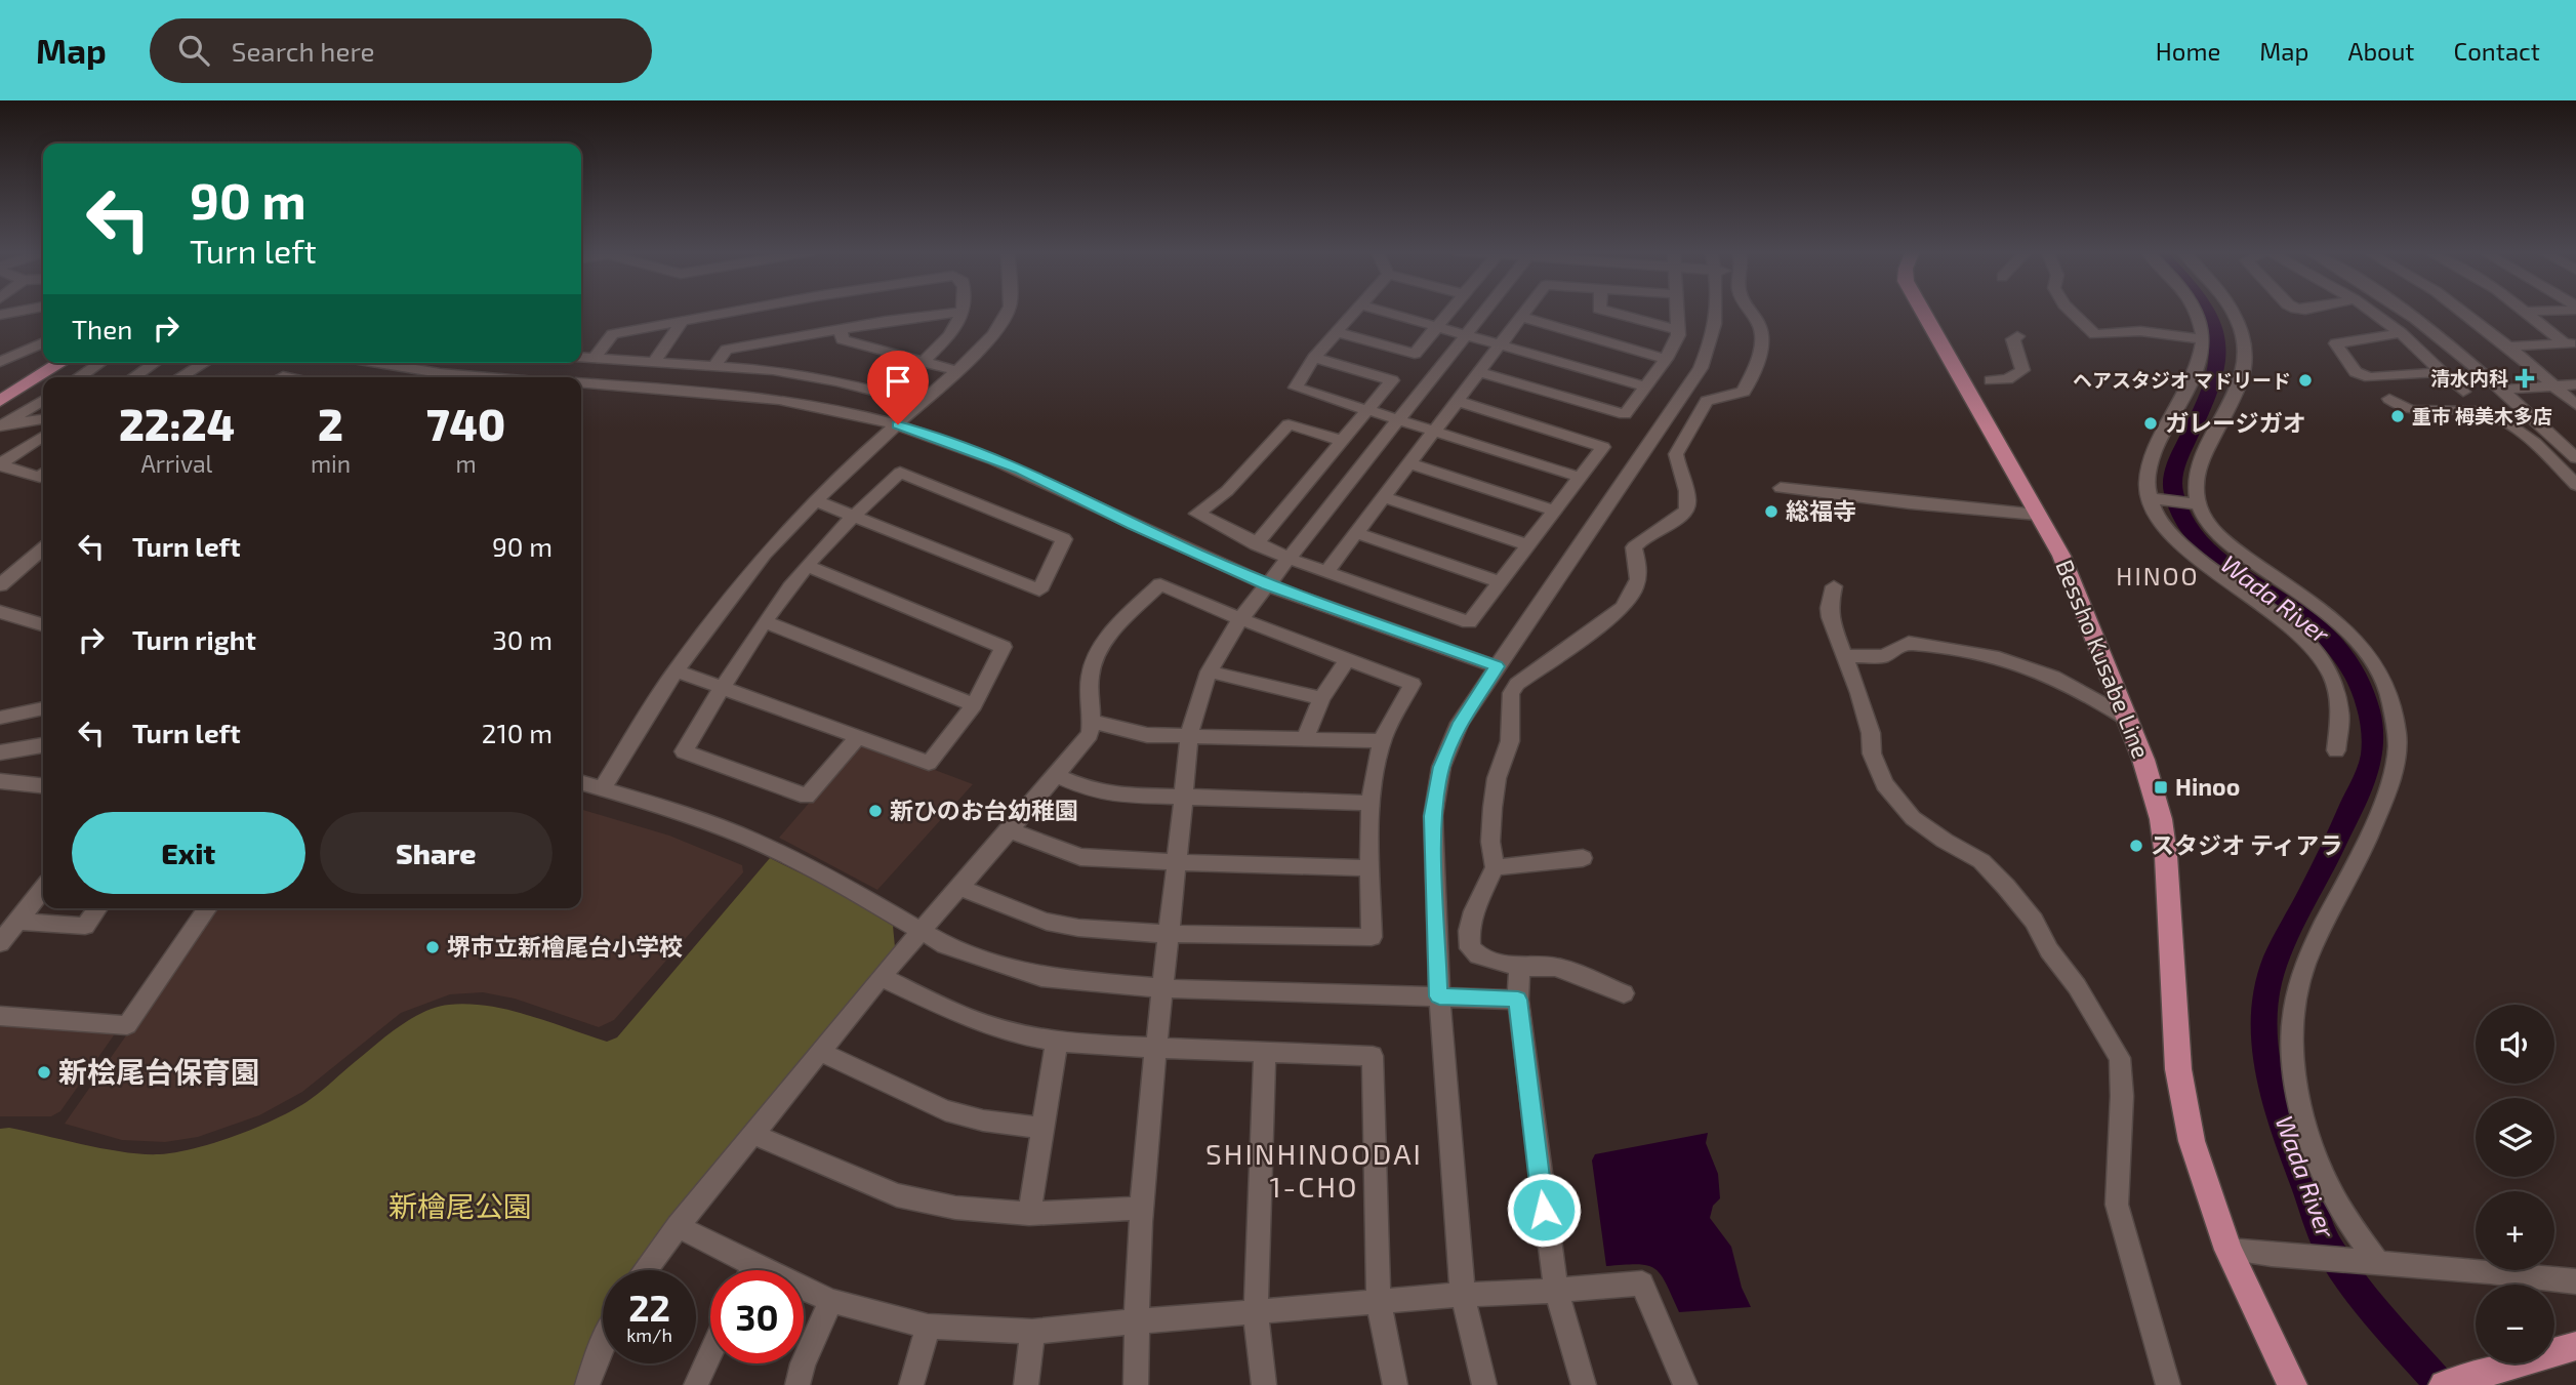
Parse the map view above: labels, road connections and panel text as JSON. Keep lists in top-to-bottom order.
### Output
{
  "streets": {
    "main road": ["Bessho Kusabe Line"]
  },
  "districts": ["HINOO", "SHINHINOODAI 1-CHO"],
  "water": ["Wada River"],
  "parks": ["新檜尾公園"],
  "places": {
    "health": ["清水内科"],
    "other": [
      "ヘアスタジオ マドリード",
      "重市 栂美木多店",
      "ガレージガオ",
      "総福寺",
      "新ひのお台幼稚園",
      "スタジオ ティアラ",
      "堺市立新檜尾台小学校",
      "新桧尾台保育園"
    ],
    "transit": ["Hinoo"]
  },
  "page": {
    "header": "Map",
    "search": "Search here",
    "nav": [
      "Home",
      "Map",
      "About",
      "Contact"
    ],
    "turn": ["90 m", "Turn left"],
    "then": "Then",
    "eta": [
      "22:24",
      "Arrival",
      "2",
      "min",
      "740",
      "m"
    ],
    "list": [
      {
        "name": "Turn left",
        "value": "90 m"
      },
      {
        "name": "Turn right",
        "value": "30 m"
      },
      {
        "name": "Turn left",
        "value": "210 m"
      }
    ],
    "buttons": ["Exit", "Share"],
    "map_buttons": ["+", "−"],
    "speed": "22 km/h",
    "limit": "30"
  }
}
